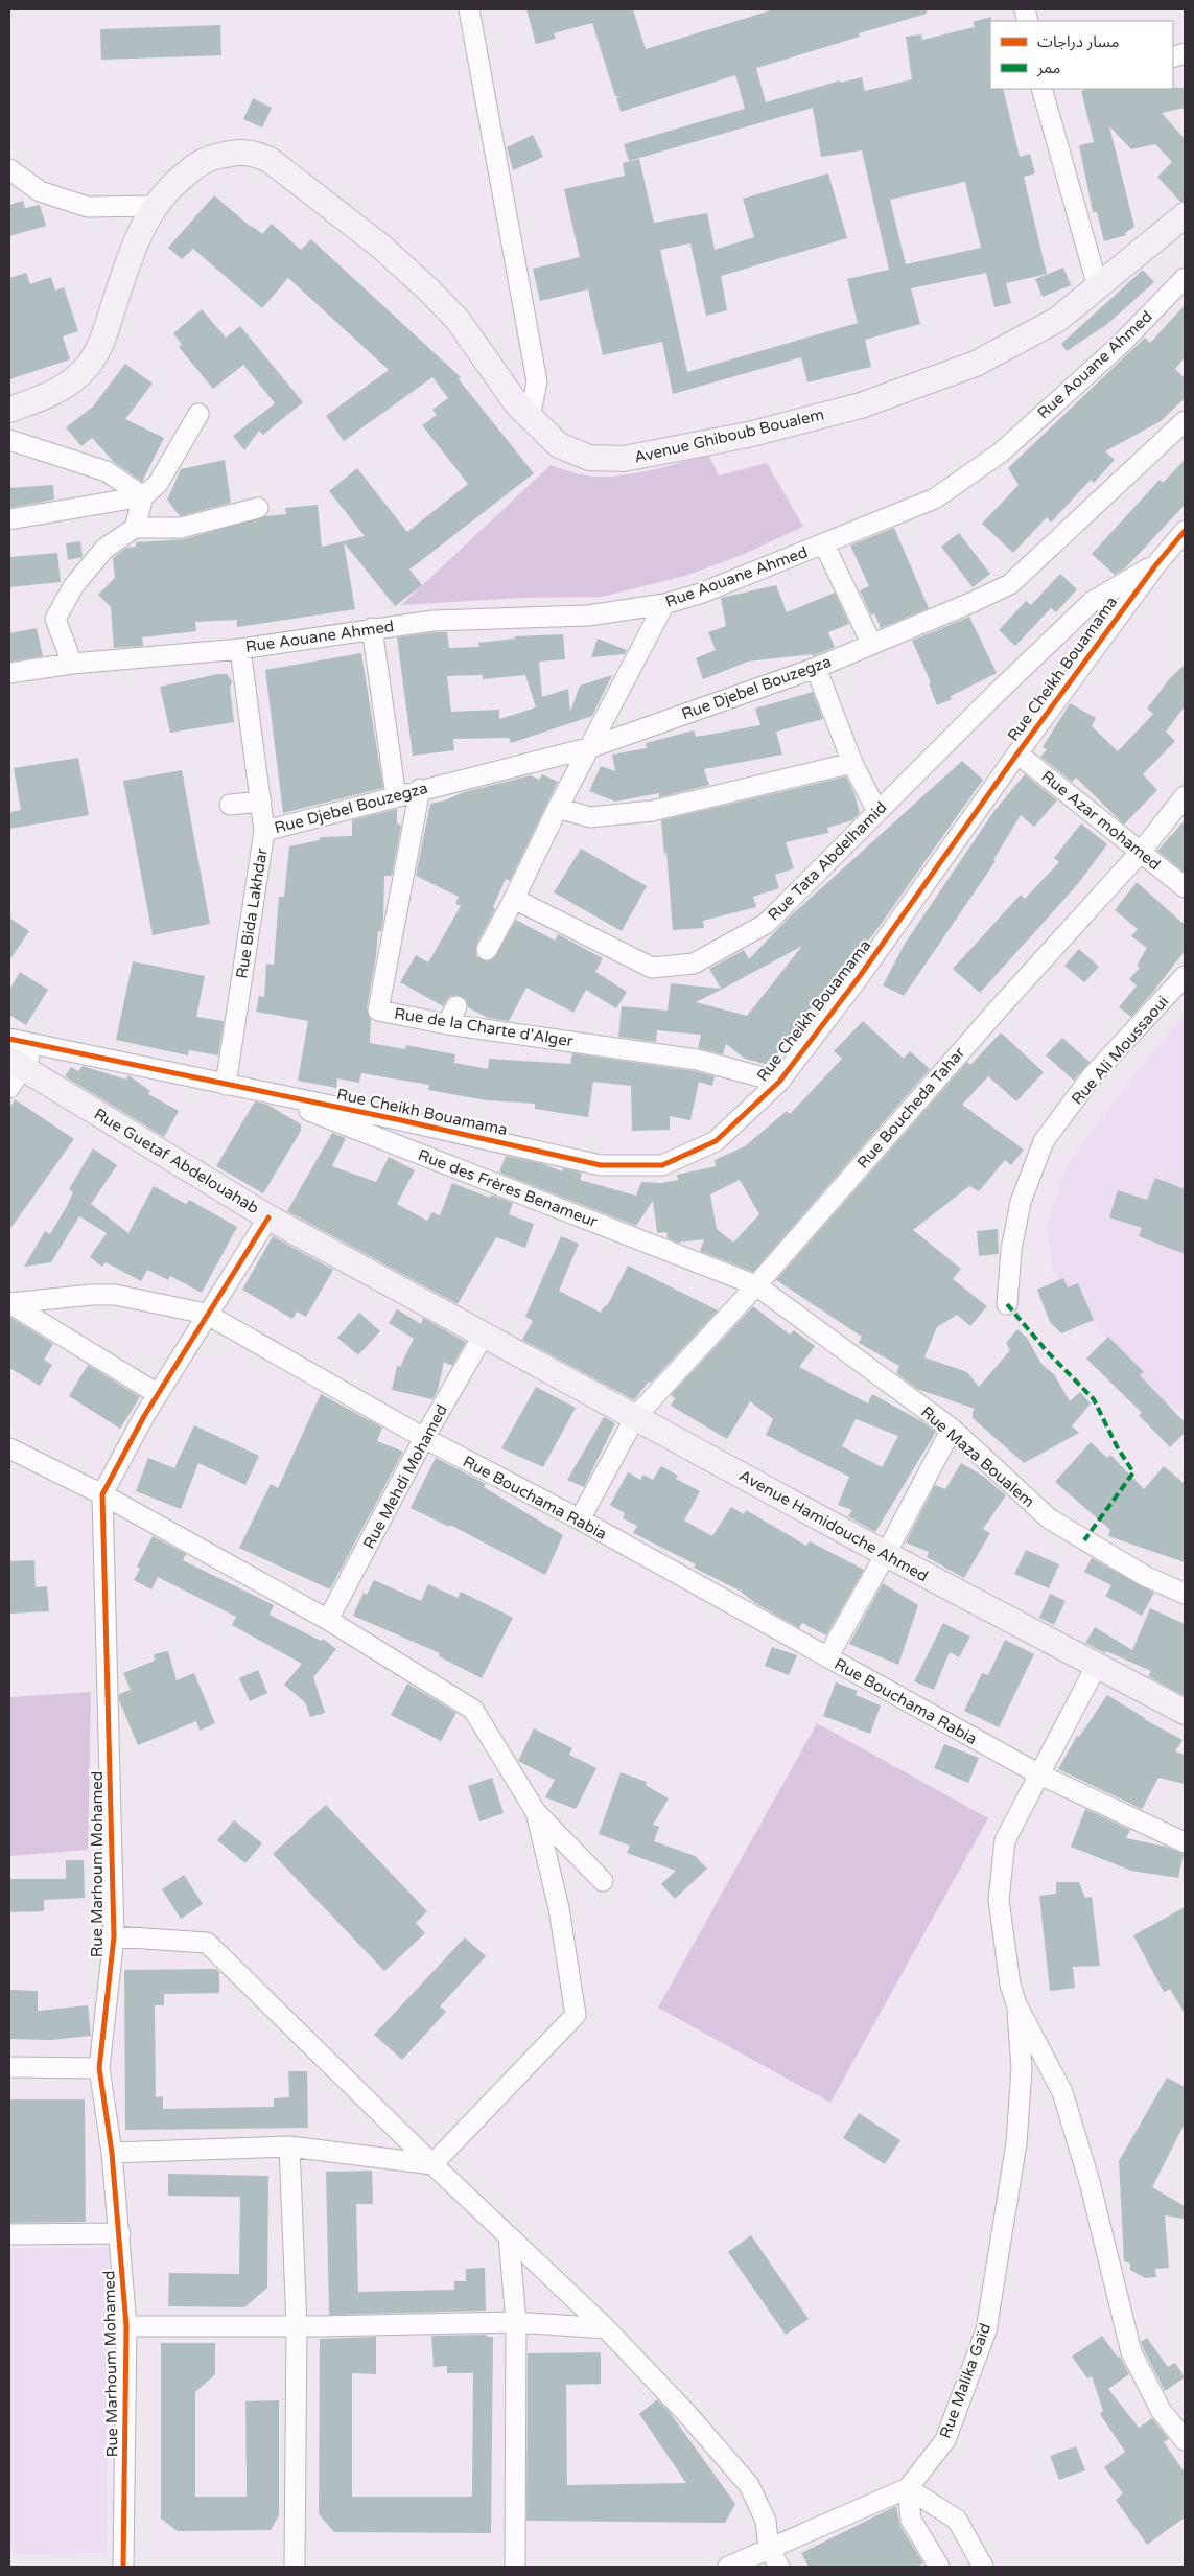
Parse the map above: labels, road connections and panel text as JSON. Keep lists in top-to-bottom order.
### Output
{
  "streets": {
    "main road": ["Avenue Ghiboub Boualem", "Rue Guetaf Abdelouahab", "Avenue Hamidouche Ahmed"],
    "street": [
      "Rue Aouane Ahmed",
      "Rue Cheikh Bouamama",
      "Rue Djebel Bouzegza",
      "Rue Azar mohamed",
      "Rue Tata Abdelhamid",
      "Rue Bida Lakhdar",
      "Rue de la Charte d'Alger",
      "Rue Ali Moussaoui",
      "Rue Boucheda Tahar",
      "Rue des Frères Benameur",
      "Rue Maza Boualem",
      "Rue Mehdi Mohamed",
      "Rue Bouchama Rabia",
      "Rue Marhoum Mohamed",
      "Rue Malika Gaïd"
    ]
  },
  "crossings": [
    ["Rue Aouane Ahmed", "Rue Bida Lakhdar"],
    ["Rue Cheikh Bouamama", "Rue Azar mohamed"],
    ["Rue Cheikh Bouamama", "Rue Tata Abdelhamid"],
    ["Rue Cheikh Bouamama", "Rue Bida Lakhdar"],
    ["Rue Cheikh Bouamama", "Rue de la Charte d'Alger"],
    ["Rue Cheikh Bouamama", "Rue des Frères Benameur"],
    ["Rue Djebel Bouzegza", "Rue Bida Lakhdar"],
    ["Rue Djebel Bouzegza", "Rue de la Charte d'Alger"],
    ["Rue Azar mohamed", "Rue Boucheda Tahar"],
    ["Rue Boucheda Tahar", "Rue des Frères Benameur"],
    ["Rue Boucheda Tahar", "Rue Maza Boualem"],
    ["Rue Boucheda Tahar", "Rue Bouchama Rabia"],
    ["Rue Boucheda Tahar", "Avenue Hamidouche Ahmed"],
    ["Rue Guetaf Abdelouahab", "Rue Mehdi Mohamed"],
    ["Rue Guetaf Abdelouahab", "Avenue Hamidouche Ahmed"],
    ["Rue des Frères Benameur", "Rue Maza Boualem"],
    ["Rue Mehdi Mohamed", "Rue Bouchama Rabia"],
    ["Rue Mehdi Mohamed", "Avenue Hamidouche Ahmed"]
  ],
  "legend": ["مسار دراجات", "ممر"]
}
